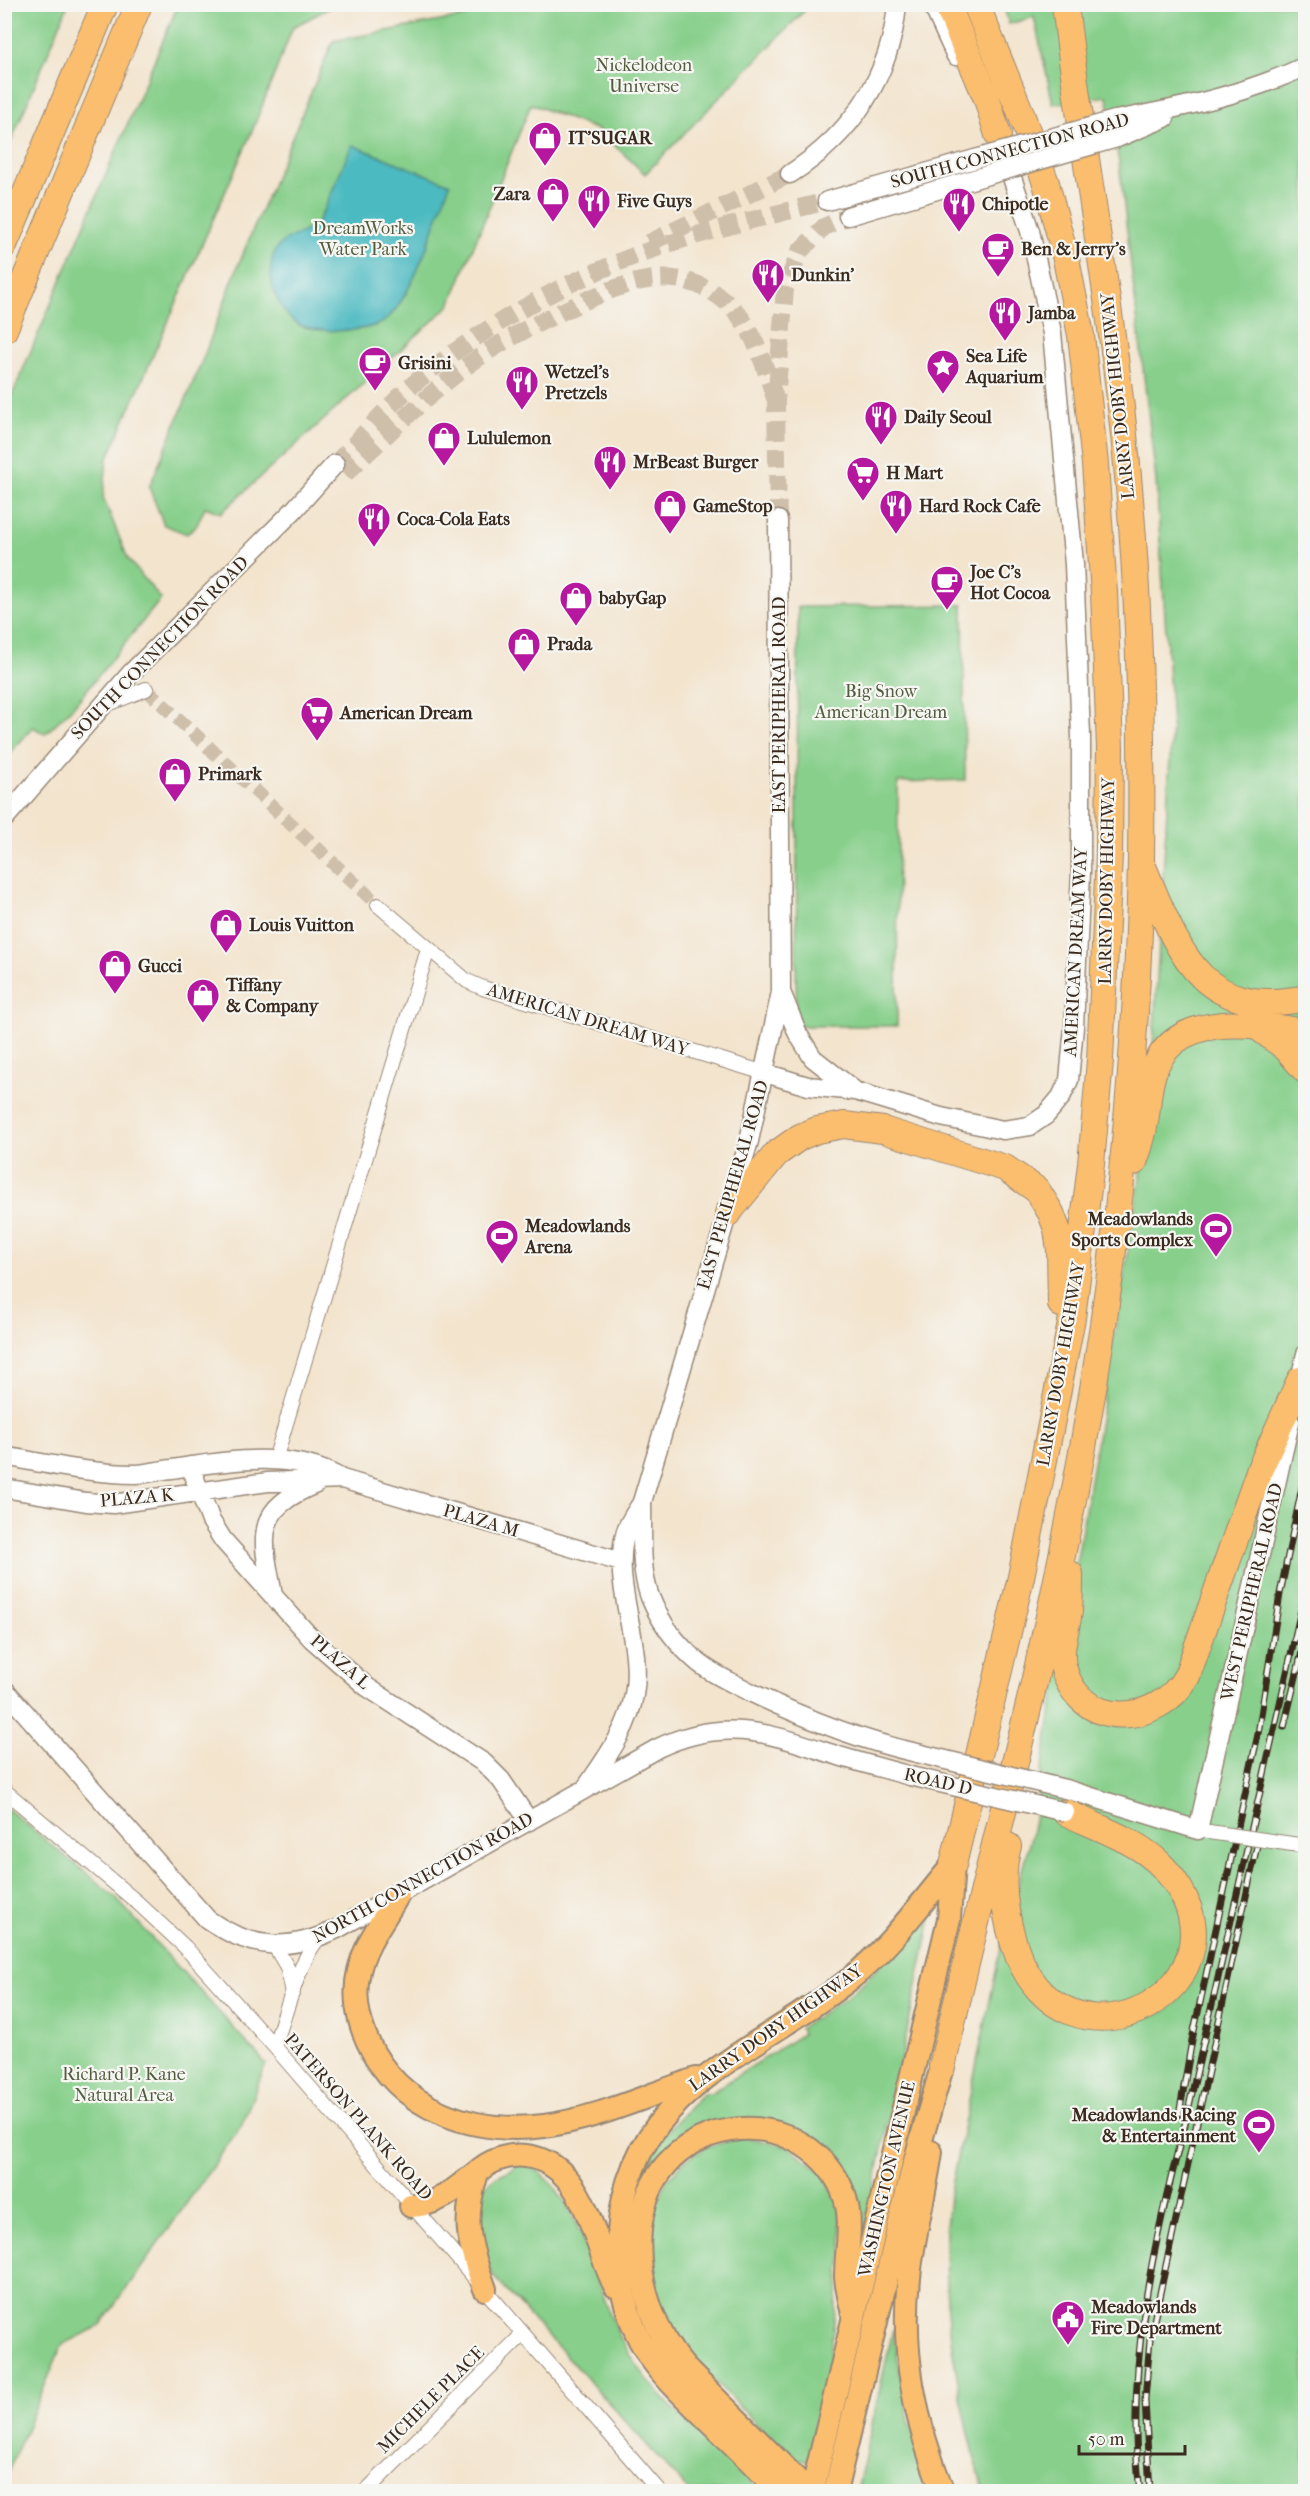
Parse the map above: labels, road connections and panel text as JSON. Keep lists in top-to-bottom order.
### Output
{
  "streets": {
    "highway": ["LARRY DOBY HIGHWAY"],
    "main road": ["WASHINGTON AVENUE"],
    "street": [
      "SOUTH CONNECTION ROAD",
      "EAST PERIPHERAL ROAD",
      "AMERICAN DREAM WAY",
      "PLAZA K",
      "PLAZA M",
      "WEST PERIPHERAL ROAD",
      "PLAZA L",
      "ROAD D",
      "NORTH CONNECTION ROAD",
      "PATERSON PLANK ROAD",
      "MICHELE PLACE"
    ]
  },
  "crossings": [
    ["LARRY DOBY HIGHWAY", "WASHINGTON AVENUE"],
    ["EAST PERIPHERAL ROAD", "AMERICAN DREAM WAY"],
    ["EAST PERIPHERAL ROAD", "PLAZA M"],
    ["EAST PERIPHERAL ROAD", "ROAD D"],
    ["EAST PERIPHERAL ROAD", "NORTH CONNECTION ROAD"],
    ["PLAZA K", "PLAZA M"],
    ["PLAZA K", "PLAZA L"],
    ["PLAZA M", "PLAZA L"],
    ["WEST PERIPHERAL ROAD", "ROAD D"],
    ["PLAZA L", "NORTH CONNECTION ROAD"],
    ["ROAD D", "NORTH CONNECTION ROAD"],
    ["PATERSON PLANK ROAD", "MICHELE PLACE"]
  ],
  "parks": [
    "Nickelodeon Universe",
    "DreamWorks Water Park",
    "Big Snow American Dream",
    "Richard P. Kane Natural Area"
  ],
  "places": {
    "shop": [
      "IT'SUGAR",
      "Zara",
      "Lululemon",
      "GameStop",
      "babyGap",
      "Prada",
      "Primark",
      "Louis Vuitton",
      "Gucci",
      "Tiffany & Company"
    ],
    "restaurant": [
      "Five Guys",
      "Chipotle",
      "Dunkin'",
      "Jamba",
      "Wetzel's Pretzels",
      "Daily Seoul",
      "MrBeast Burger",
      "Hard Rock Cafe",
      "Coca-Cola Eats"
    ],
    "cafe": ["Ben & Jerry's", "Grisini", "Joe C's Hot Cocoa"],
    "place": ["Sea Life Aquarium"],
    "supermarket": ["H Mart", "American Dream"],
    "sports": ["Meadowlands Sports Complex", "Meadowlands Arena", "Meadowlands Racing & Entertainment"],
    "public building": ["Meadowlands Fire Department"]
  },
  "scale_bar": "50 m"
}
